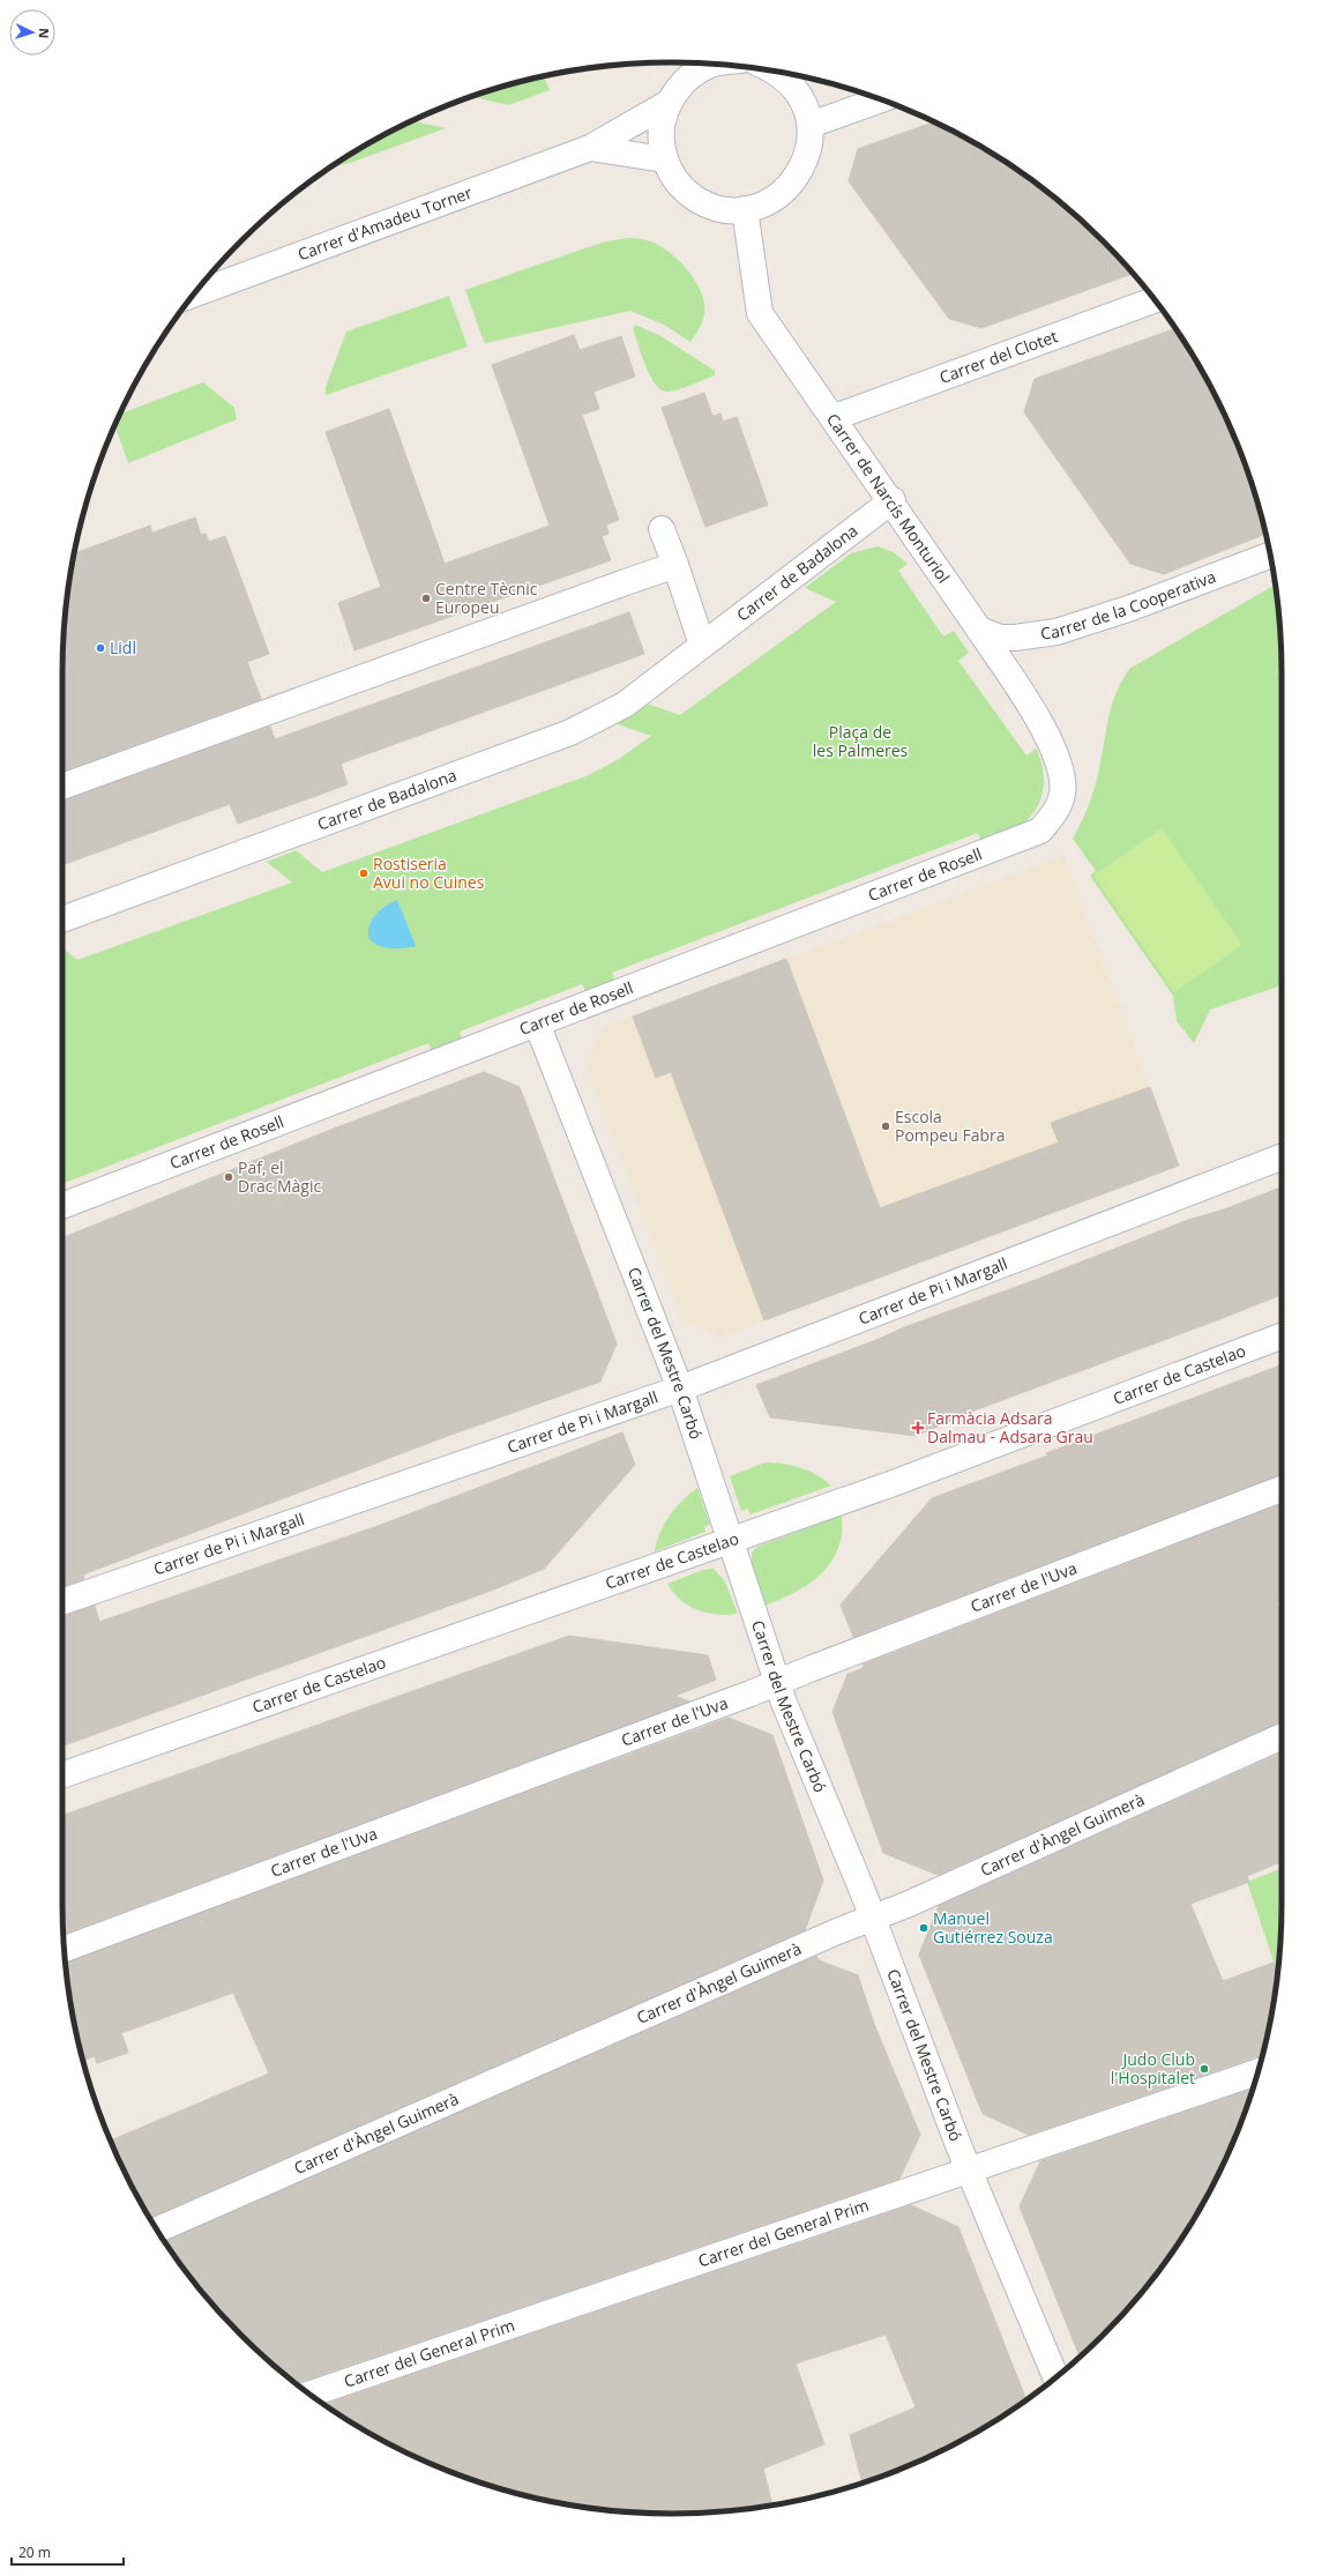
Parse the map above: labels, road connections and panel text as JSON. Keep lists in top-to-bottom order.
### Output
{
  "streets": {
    "street": [
      "Carrer d'Amadeu Torner",
      "Carrer del Clotet",
      "Carrer de Narcís Monturiol",
      "Carrer de Badalona",
      "Carrer de la Cooperativa",
      "Carrer de Rosell",
      "Carrer de Pi i Margall",
      "Carrer del Mestre Carbó",
      "Carrer de Castelao",
      "Carrer de l'Uva",
      "Carrer d'Àngel Guimerà",
      "Carrer del General Prim"
    ]
  },
  "crossings": [
    ["Carrer del Clotet", "Carrer de Narcís Monturiol"],
    ["Carrer de Narcís Monturiol", "Carrer de Badalona"],
    ["Carrer de Narcís Monturiol", "Carrer de la Cooperativa"],
    ["Carrer de Narcís Monturiol", "Carrer de Rosell"],
    ["Carrer de Rosell", "Carrer del Mestre Carbó"],
    ["Carrer de Pi i Margall", "Carrer del Mestre Carbó"],
    ["Carrer del Mestre Carbó", "Carrer de Castelao"],
    ["Carrer del Mestre Carbó", "Carrer de l'Uva"],
    ["Carrer del Mestre Carbó", "Carrer d'Àngel Guimerà"],
    ["Carrer del Mestre Carbó", "Carrer del General Prim"]
  ],
  "parks": ["Plaça de les Palmeres"],
  "places": {
    "other": [
      "Centre Tècnic Europeu",
      "Lidl",
      "Rostiseria Avui no Cuines",
      "Escola Pompeu Fabra",
      "Paf, el Drac Màgic",
      "Manuel Gutiérrez Souza",
      "Judo Club l'Hospitalet"
    ],
    "health": ["Farmàcia Adsara Dalmau - Adsara Grau"]
  },
  "scale_bar": "20 m",
  "north": "right"
}
